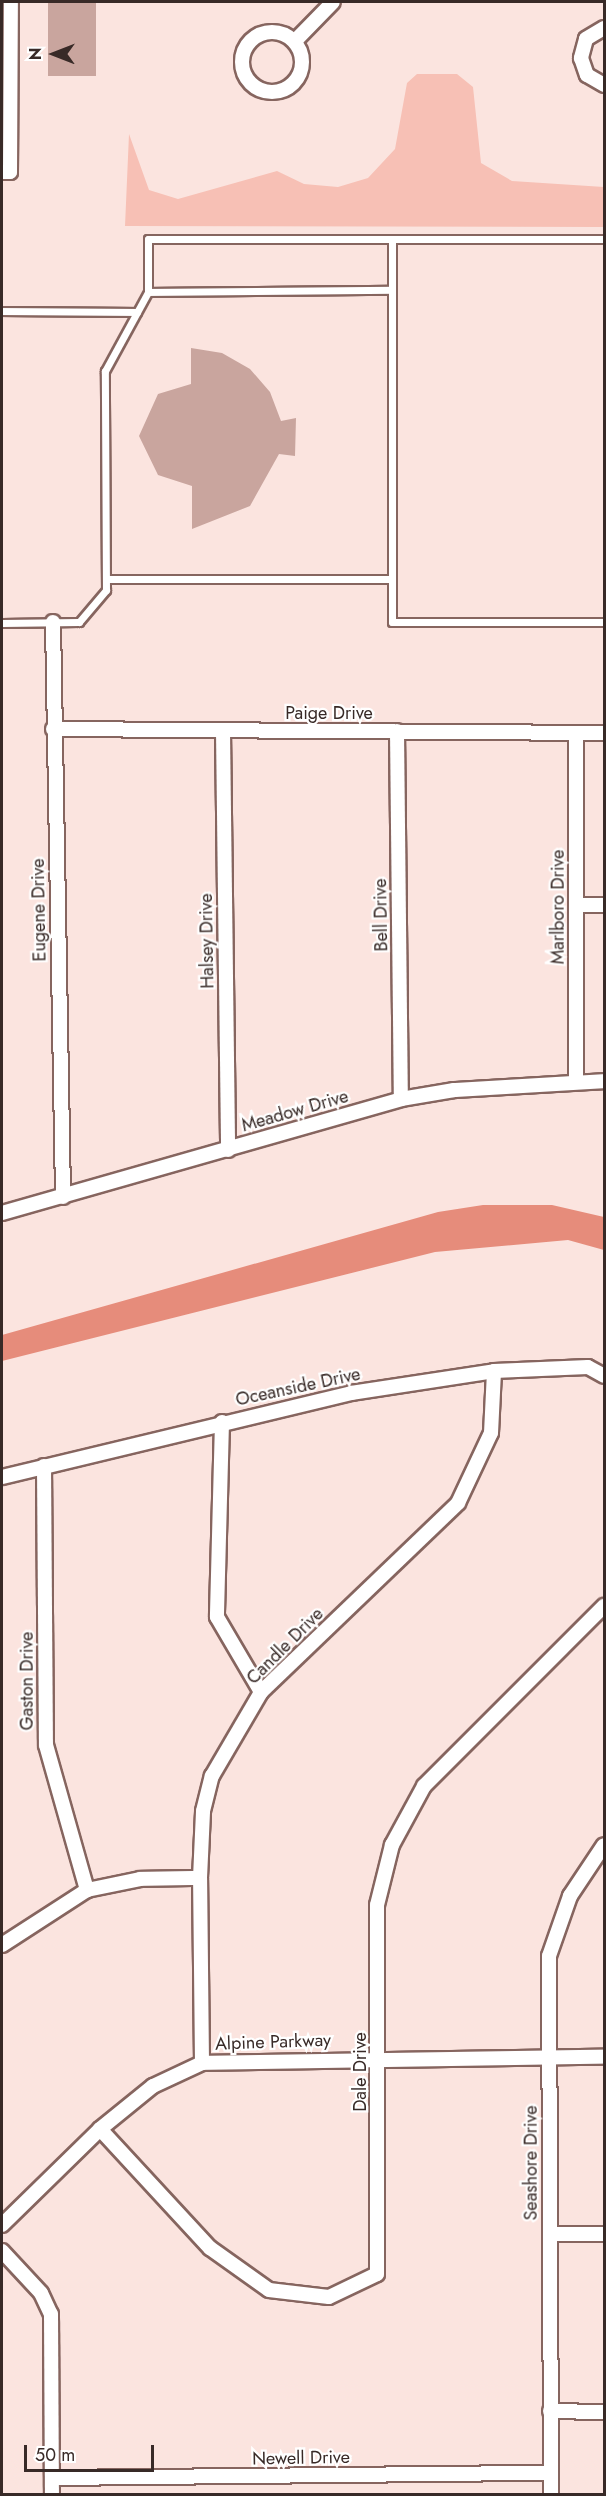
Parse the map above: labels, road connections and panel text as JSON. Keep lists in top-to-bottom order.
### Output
{
  "streets": {
    "street": [
      "Paige Drive",
      "Marlboro Drive",
      "Eugene Drive",
      "Bell Drive",
      "Halsey Drive",
      "Meadow Drive",
      "Oceanside Drive",
      "Candle Drive",
      "Gaston Drive",
      "Alpine Parkway",
      "Dale Drive",
      "Seashore Drive",
      "Newell Drive"
    ]
  },
  "crossings": [
    ["Paige Drive", "Marlboro Drive"],
    ["Paige Drive", "Eugene Drive"],
    ["Paige Drive", "Bell Drive"],
    ["Paige Drive", "Halsey Drive"],
    ["Marlboro Drive", "Meadow Drive"],
    ["Eugene Drive", "Meadow Drive"],
    ["Bell Drive", "Meadow Drive"],
    ["Halsey Drive", "Meadow Drive"],
    ["Oceanside Drive", "Candle Drive"],
    ["Oceanside Drive", "Gaston Drive"],
    ["Candle Drive", "Alpine Parkway"],
    ["Alpine Parkway", "Dale Drive"],
    ["Alpine Parkway", "Seashore Drive"],
    ["Seashore Drive", "Newell Drive"]
  ],
  "scale_bar": "50 m",
  "north": "left"
}
